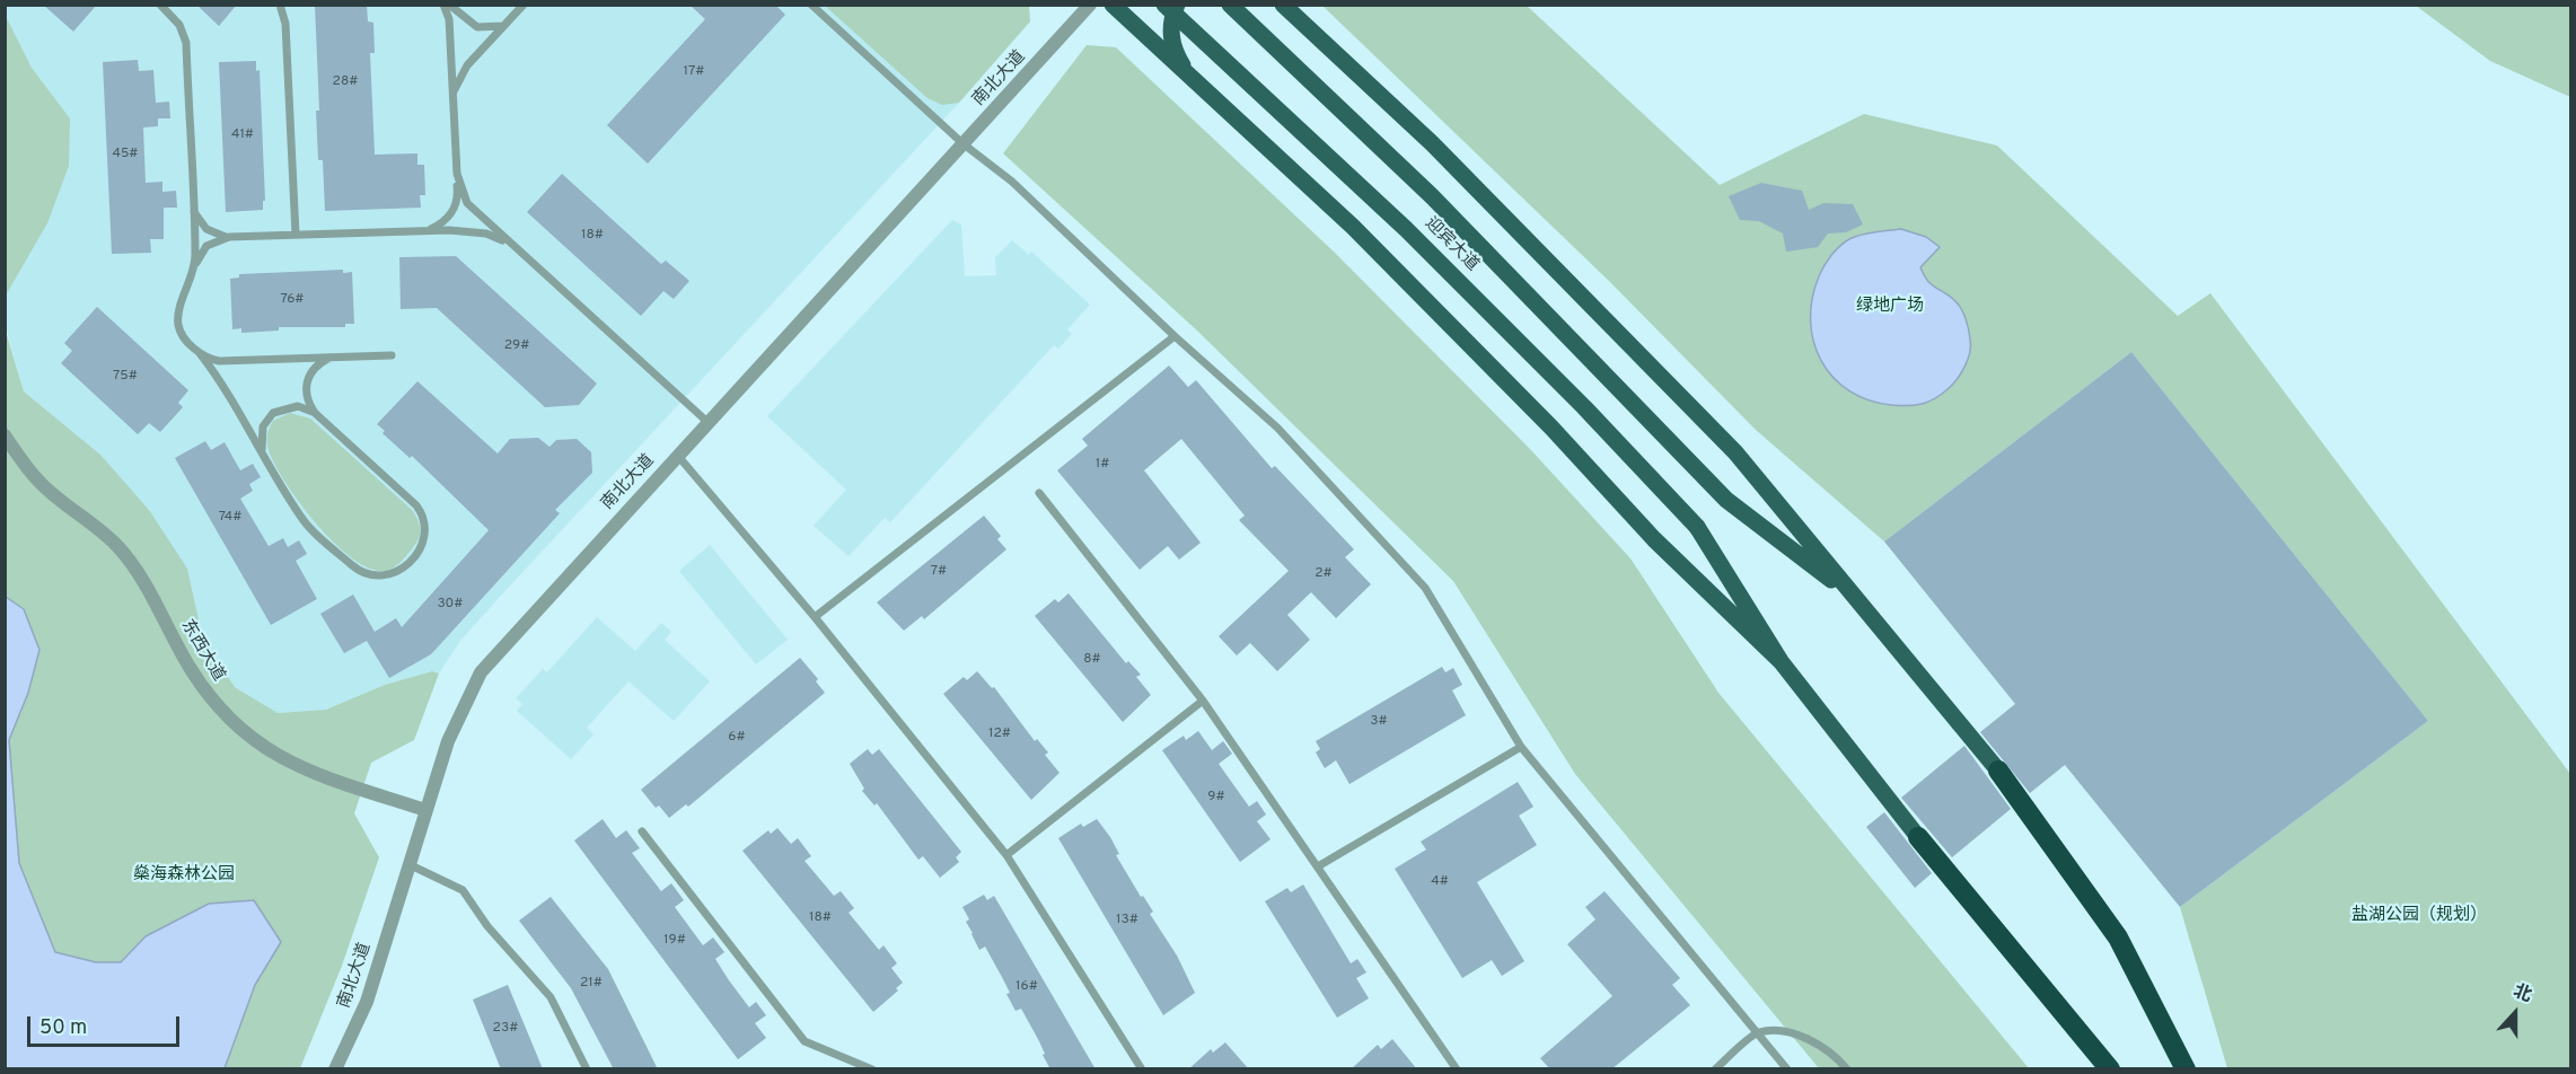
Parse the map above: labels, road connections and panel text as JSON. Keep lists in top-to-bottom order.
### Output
{
  "streets": {
    "main road": ["迎宾大道"],
    "street": ["南北大道", "东西大道"]
  },
  "crossings": [
    ["南北大道", "东西大道"]
  ],
  "parks": ["绿地广场", "燊海森林公园", "盐湖公园（规划）"],
  "house_numbers": [
    "17#",
    "28#",
    "41#",
    "45#",
    "18#",
    "76#",
    "29#",
    "75#",
    "1#",
    "74#",
    "7#",
    "2#",
    "30#",
    "8#",
    "3#",
    "12#",
    "6#",
    "9#",
    "4#",
    "18#",
    "13#",
    "19#",
    "21#",
    "16#",
    "23#"
  ],
  "scale_bar": "50 m",
  "north": "top"
}
